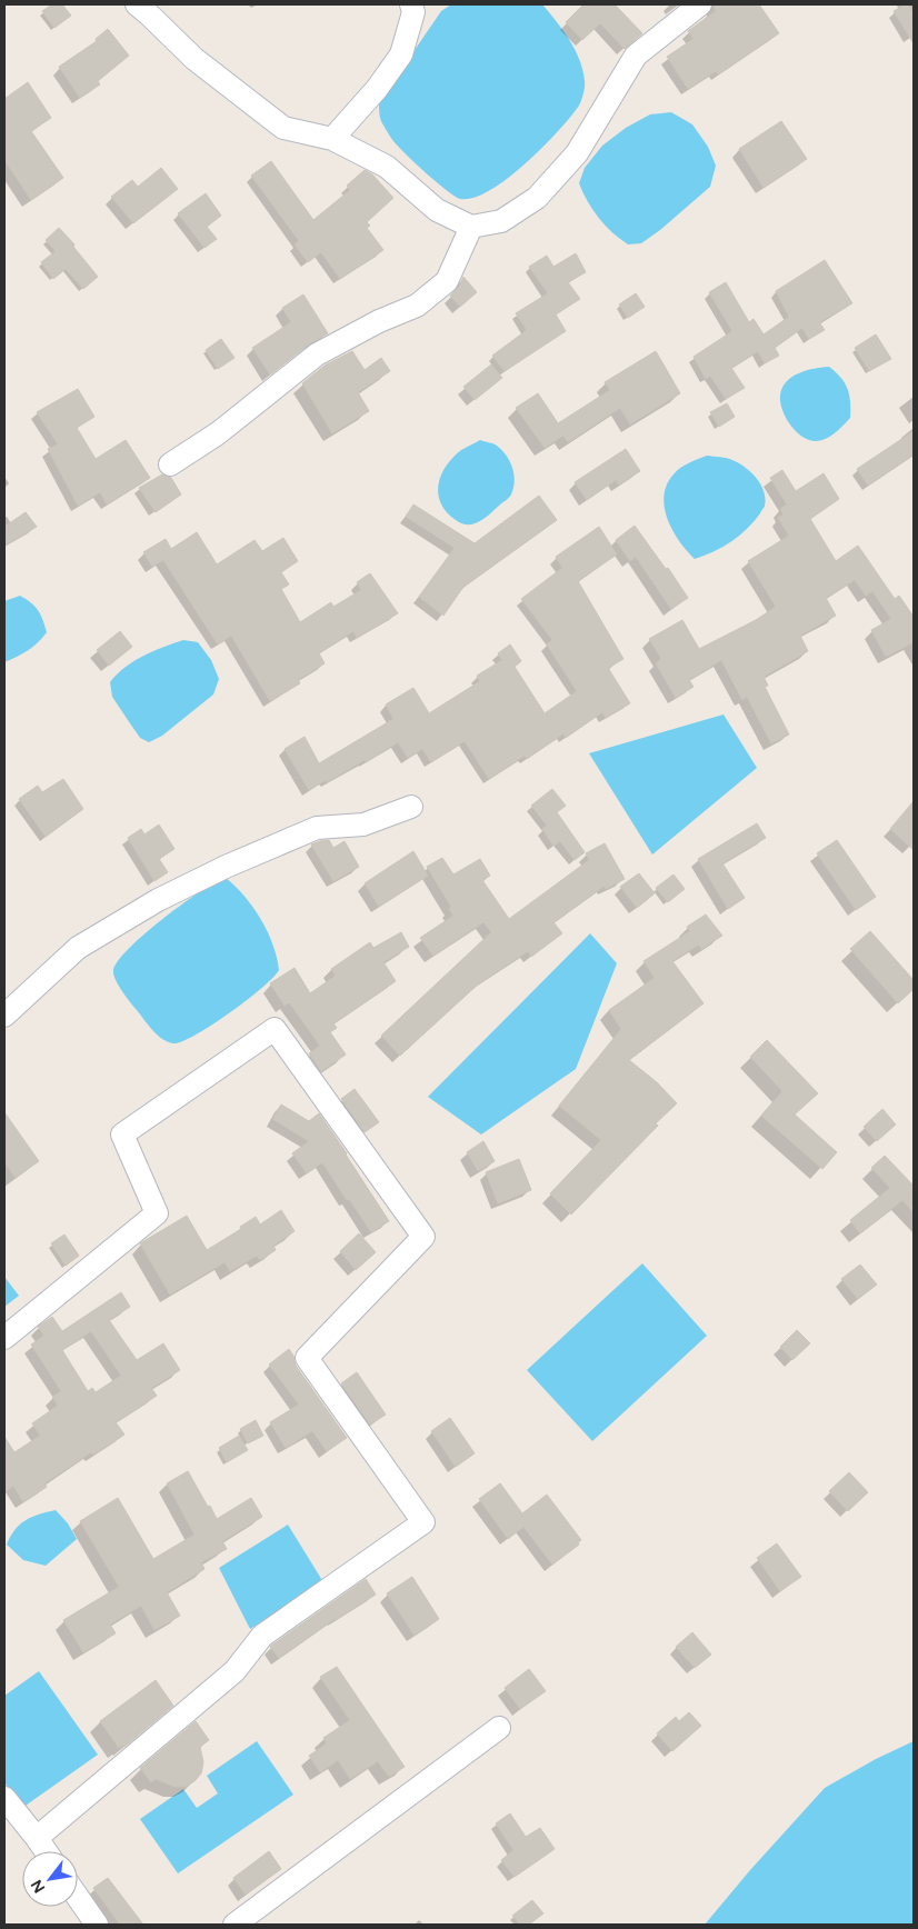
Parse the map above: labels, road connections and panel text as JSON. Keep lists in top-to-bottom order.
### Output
{
  "north": "bottom left"
}
